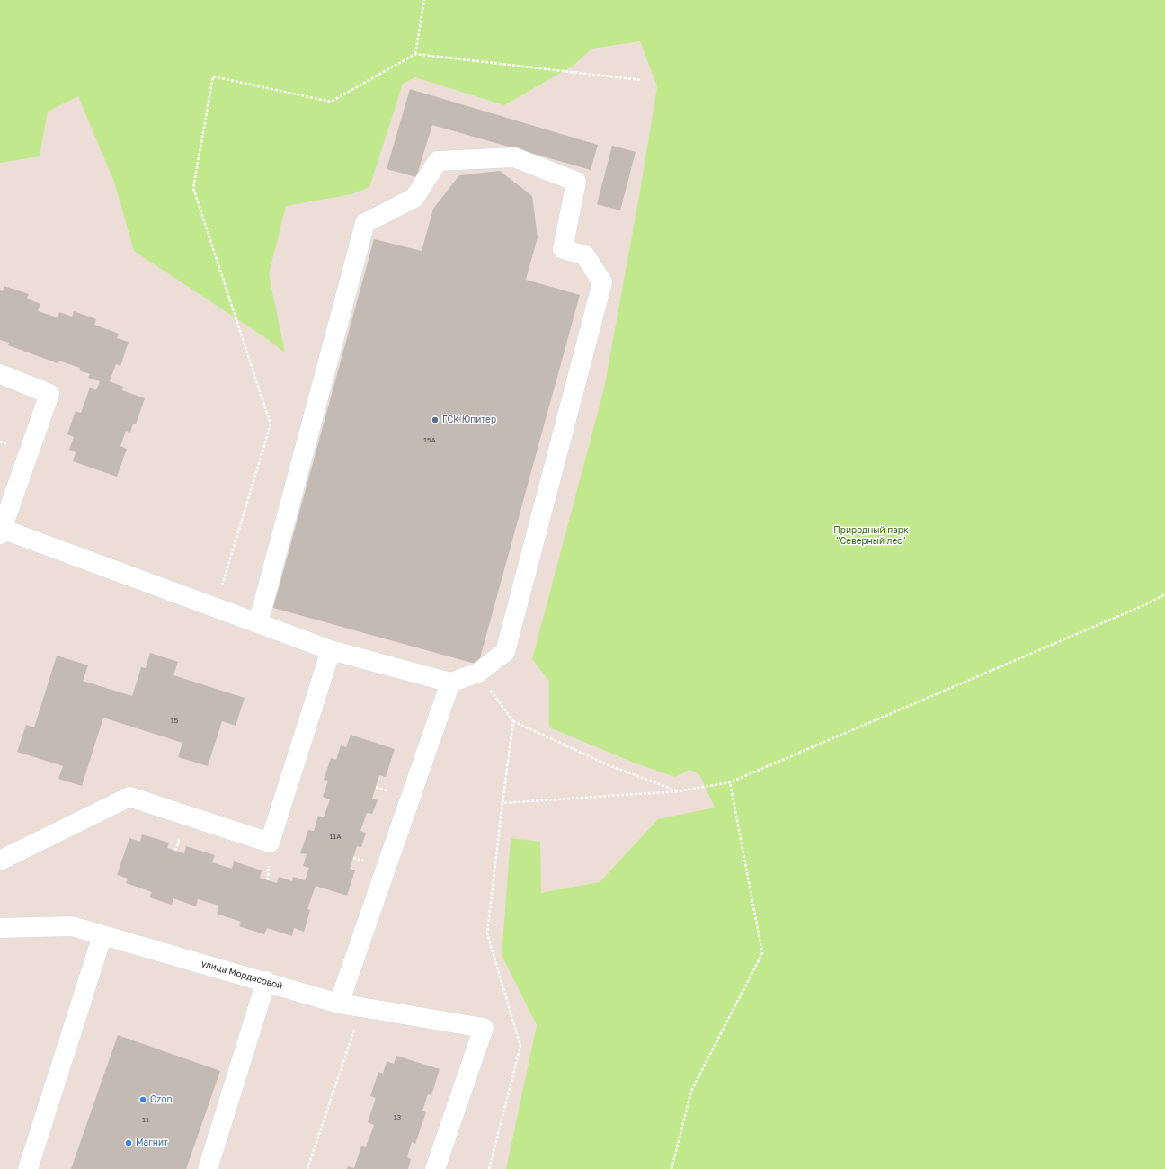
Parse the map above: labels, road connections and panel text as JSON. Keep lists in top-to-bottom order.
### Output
{
  "streets": {
    "street": ["улица Мордасовой"]
  },
  "parks": ["Природный парк \"Северный лес\""],
  "places": ["ГСК Юпитер", "Ozon", "Магнит"],
  "house_numbers": [
    "15А",
    "15",
    "11А",
    "13",
    "11"
  ]
}
